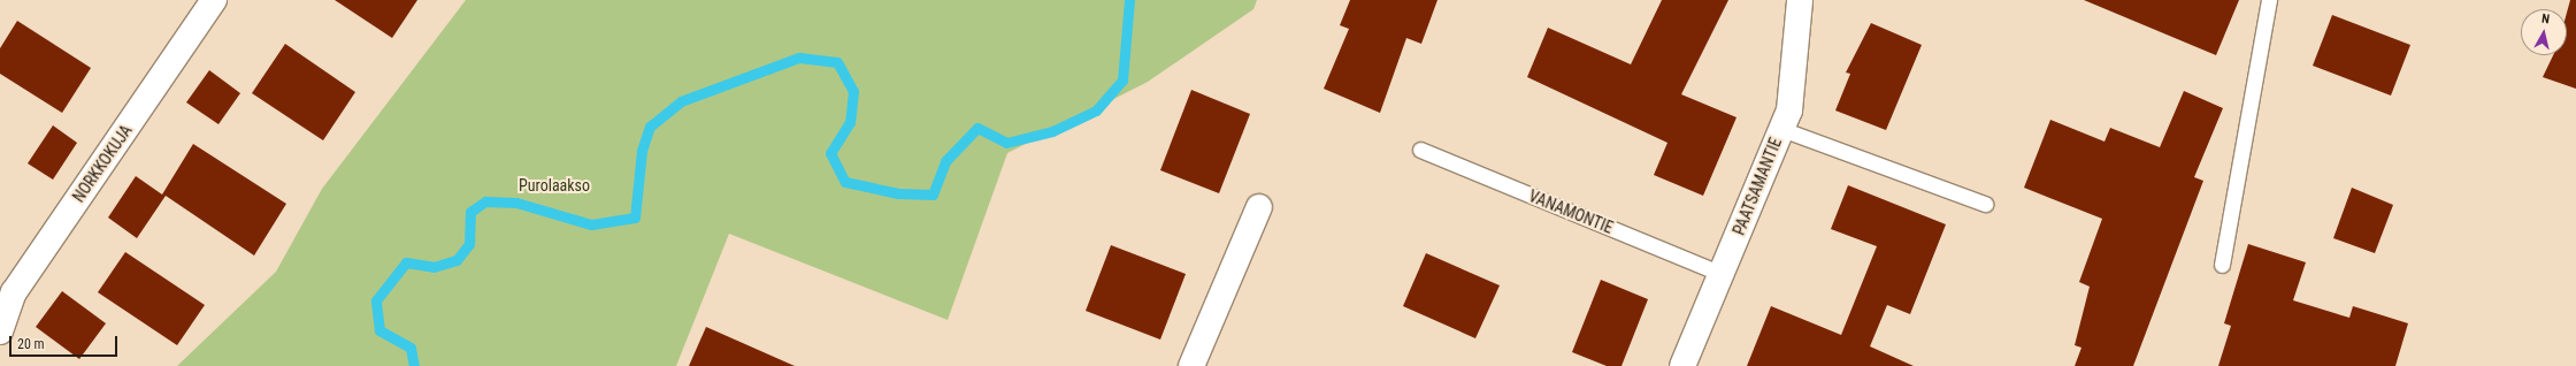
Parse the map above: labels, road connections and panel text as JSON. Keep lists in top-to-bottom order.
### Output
{
  "streets": {
    "street": ["NORKKOKUJA", "PAATSAMANTIE"],
    "lane": ["VANAMONTIE"]
  },
  "crossings": [
    ["PAATSAMANTIE", "VANAMONTIE"]
  ],
  "parks": ["Purolaakso"],
  "scale_bar": "20 m",
  "north": "top"
}
